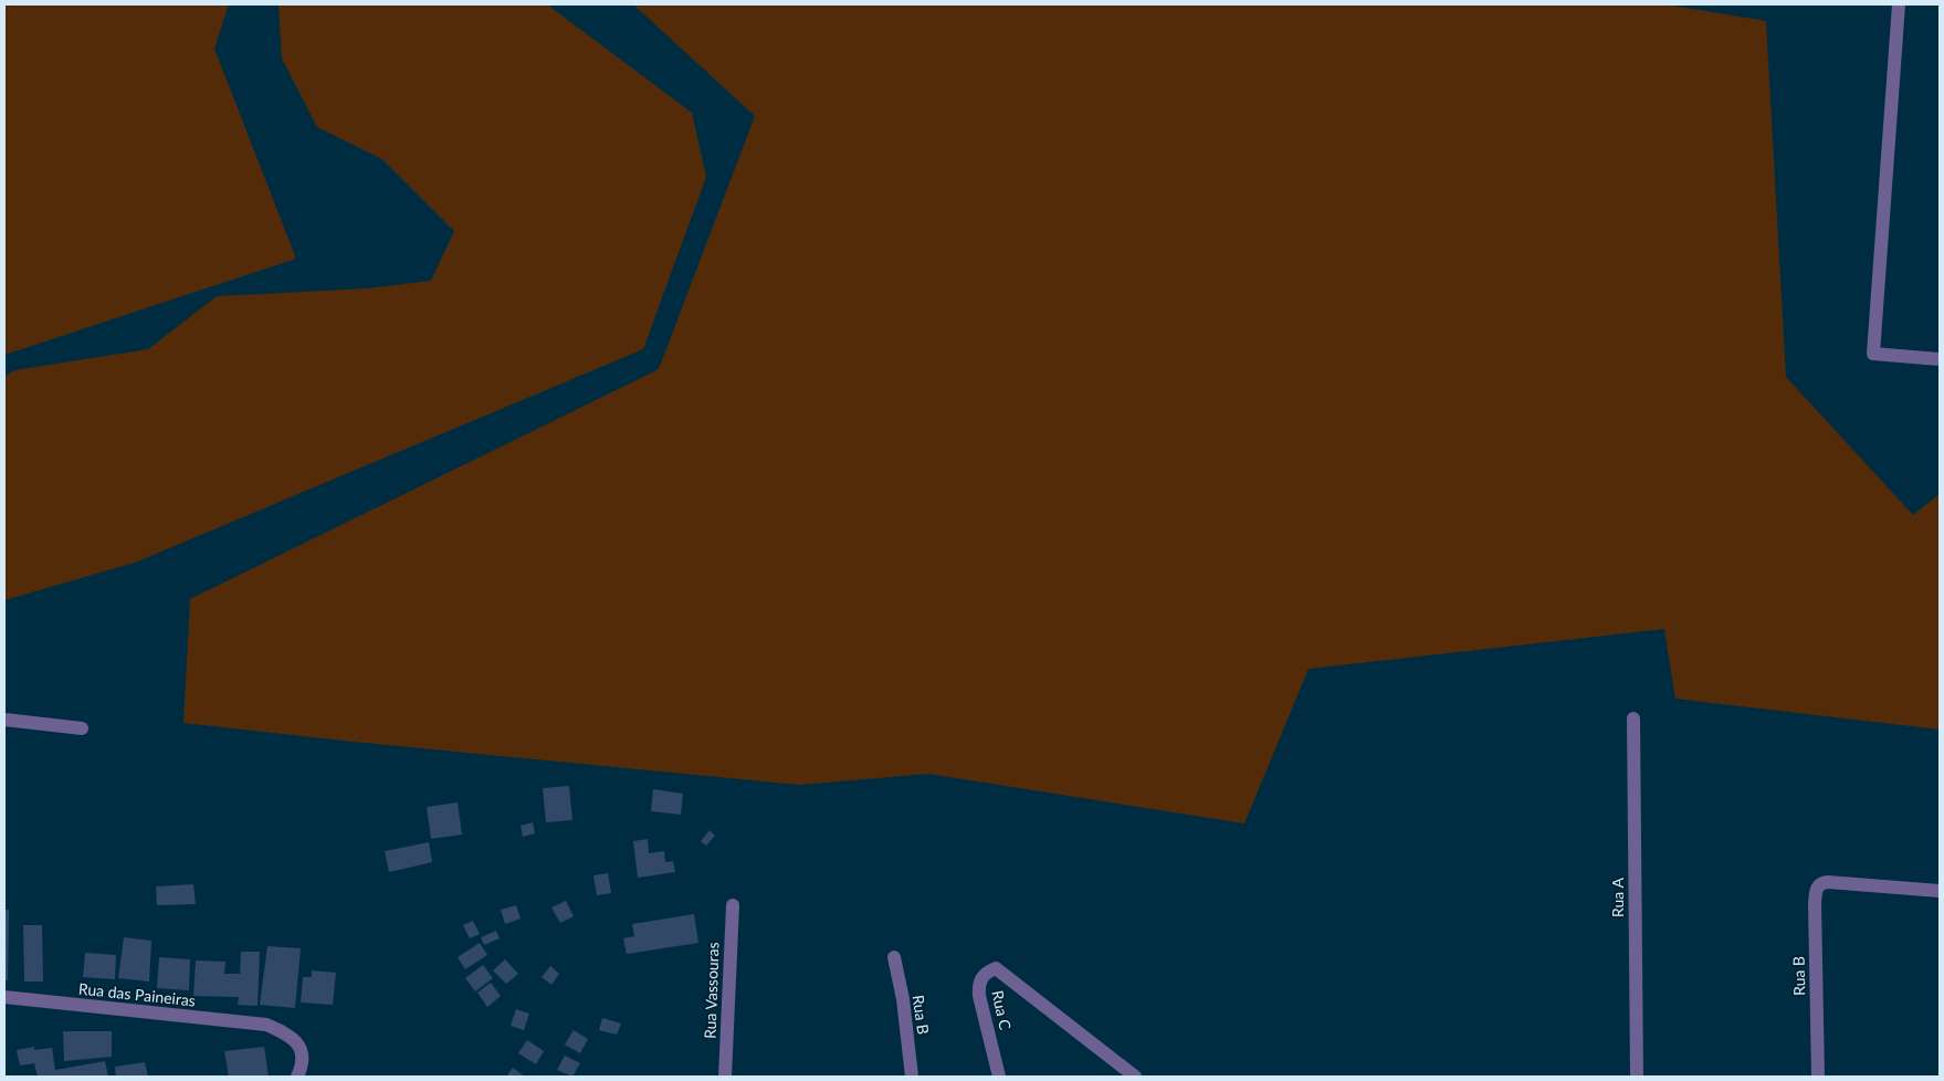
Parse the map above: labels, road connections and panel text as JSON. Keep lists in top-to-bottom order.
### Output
{
  "streets": {
    "street": [
      "Rua A",
      "Rua B",
      "Rua Vassouras",
      "Rua das Paineiras",
      "Rua C"
    ]
  }
}
